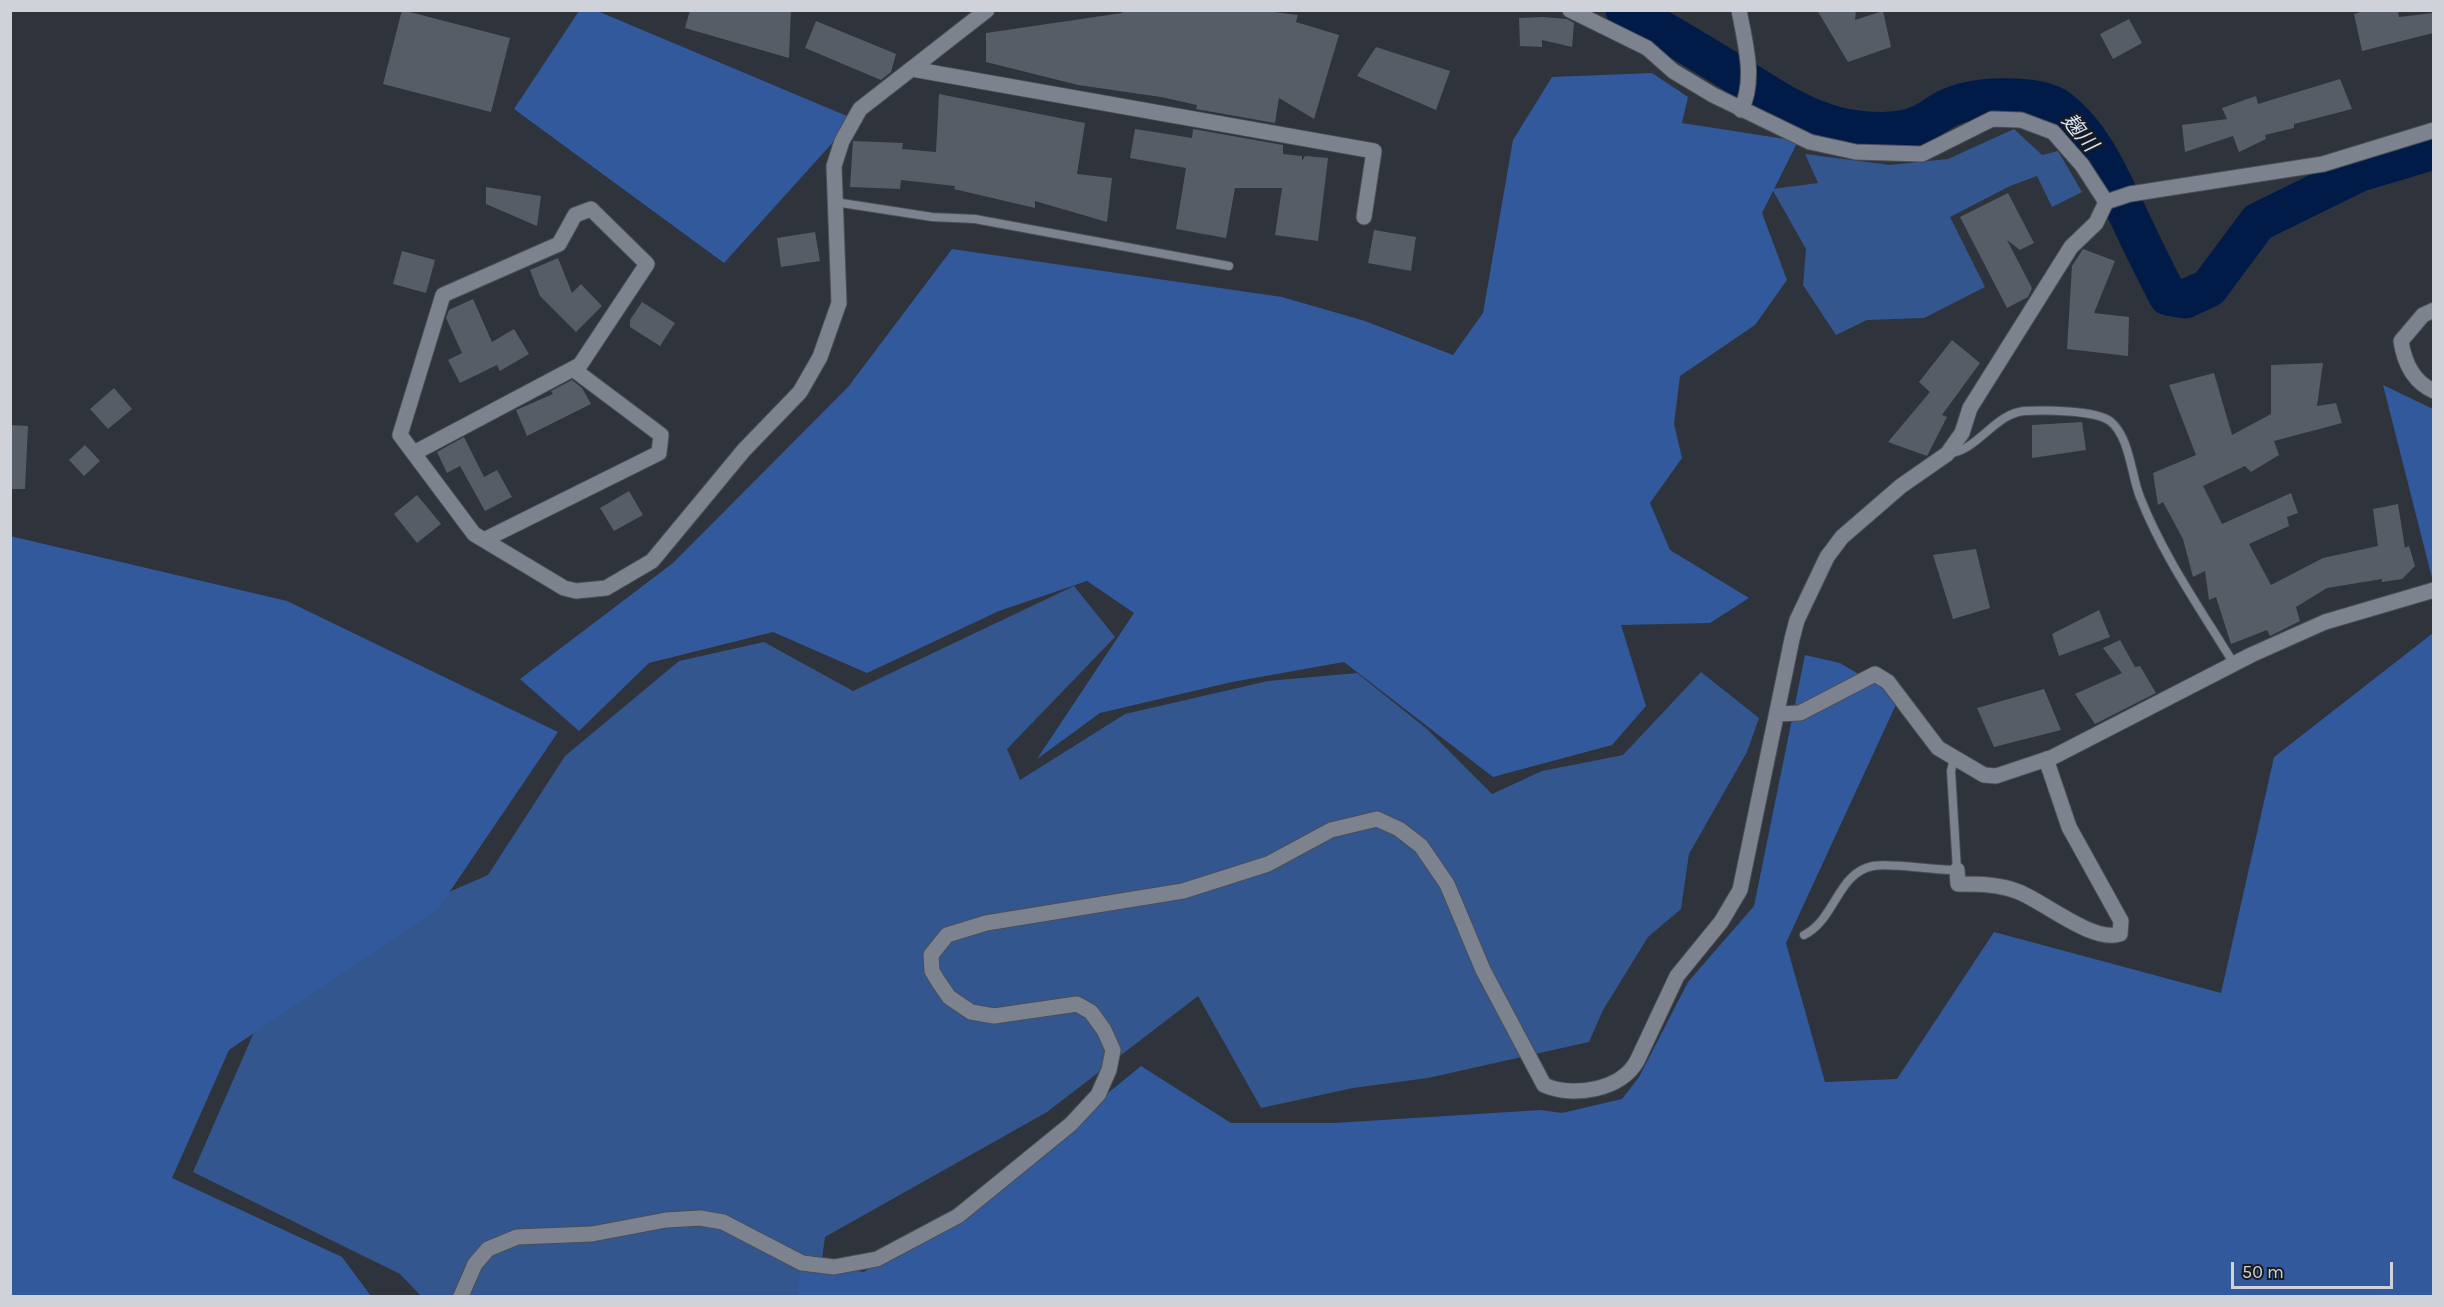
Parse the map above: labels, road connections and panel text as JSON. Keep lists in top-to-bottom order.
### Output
{
  "water": ["麹川"],
  "scale_bar": "50 m"
}
